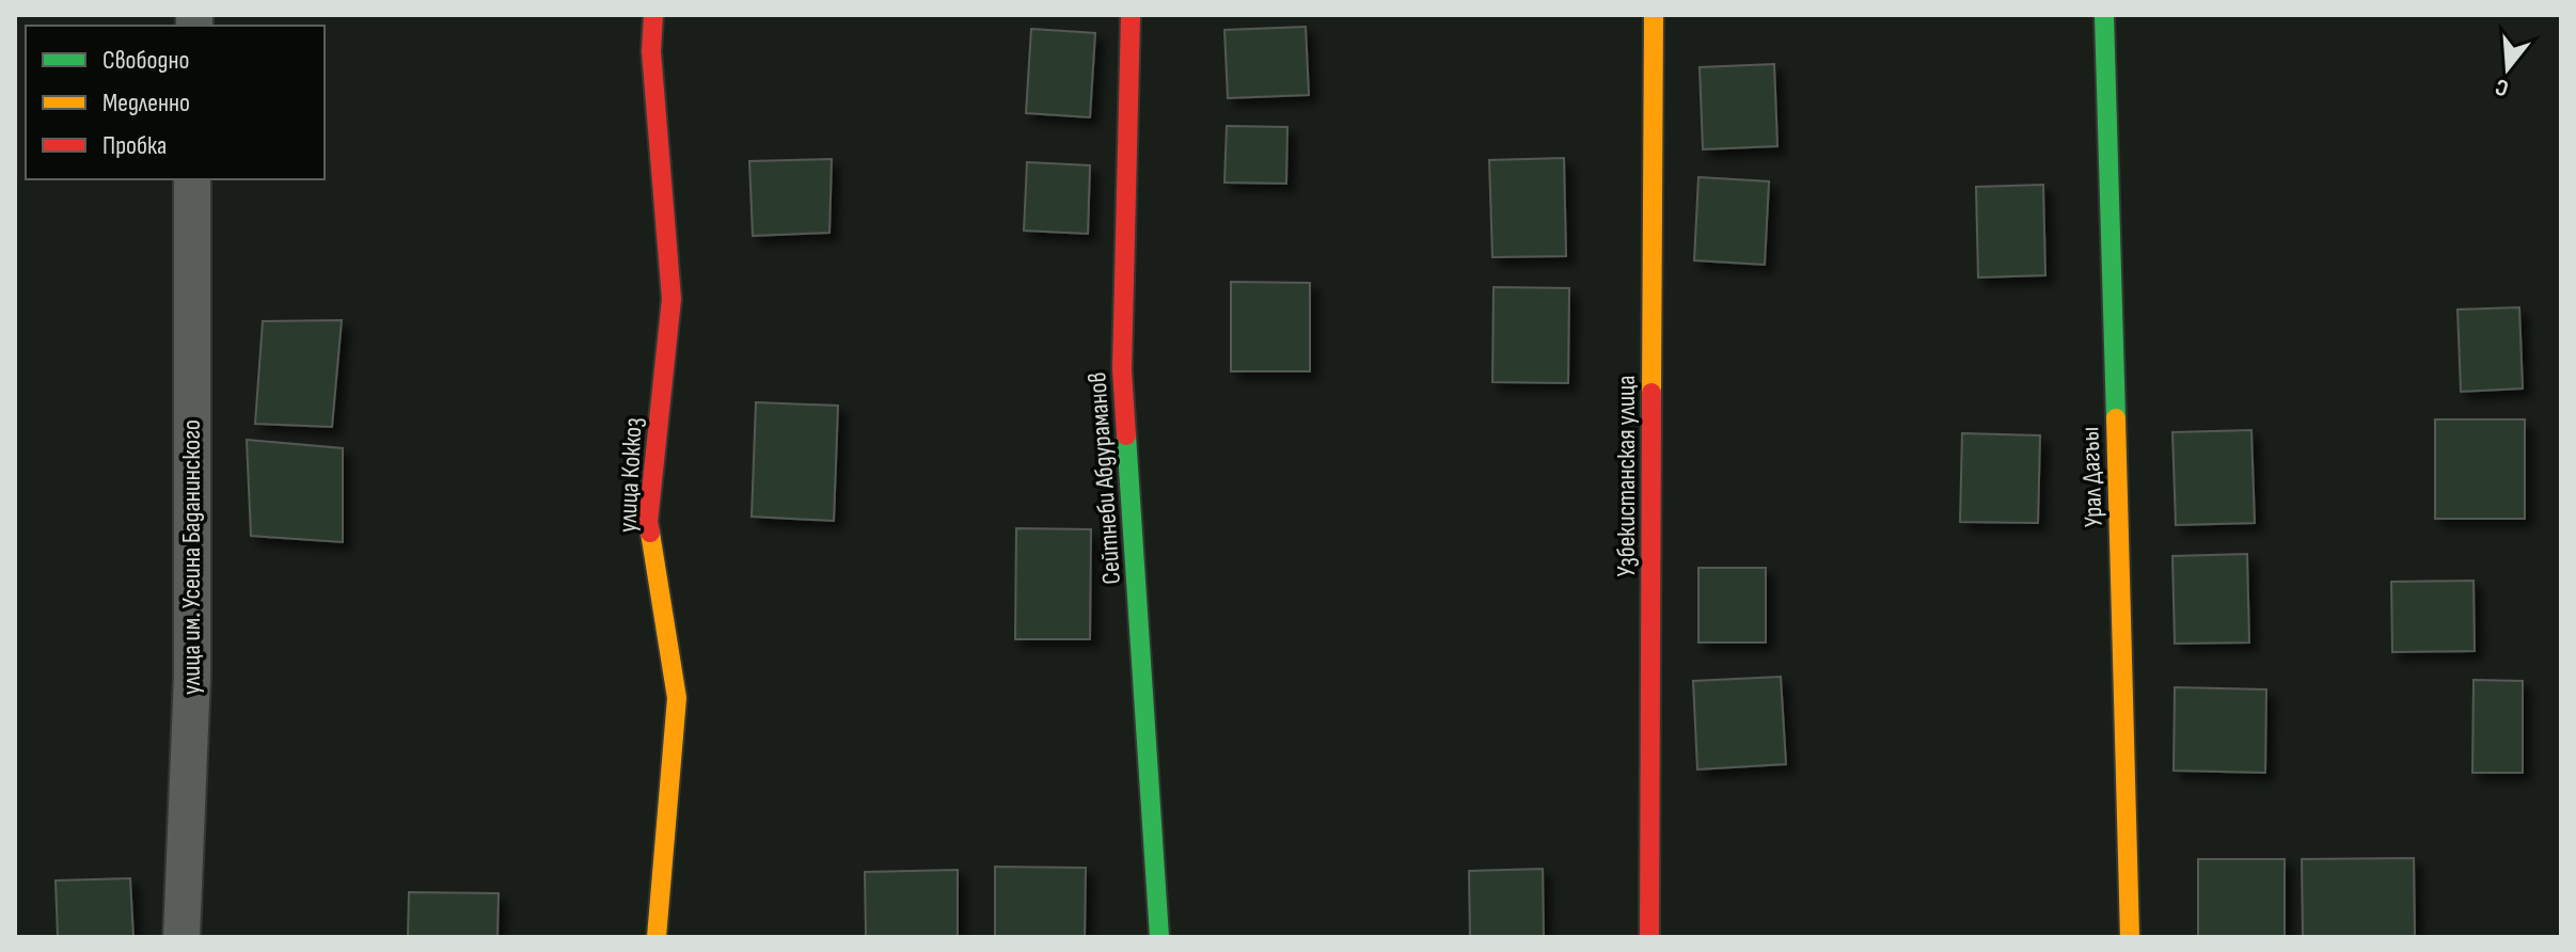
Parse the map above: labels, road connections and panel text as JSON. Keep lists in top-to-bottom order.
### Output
{
  "streets": {
    "street": [
      "улица Коккоз",
      "Узбекистанская улица",
      "Урал Дагъы",
      "Сейтнеби Абдураманов",
      "улица им. Усеина Баданинского"
    ]
  },
  "legend": ["Свободно", "Медленно", "Пробка"],
  "north": "bottom"
}
